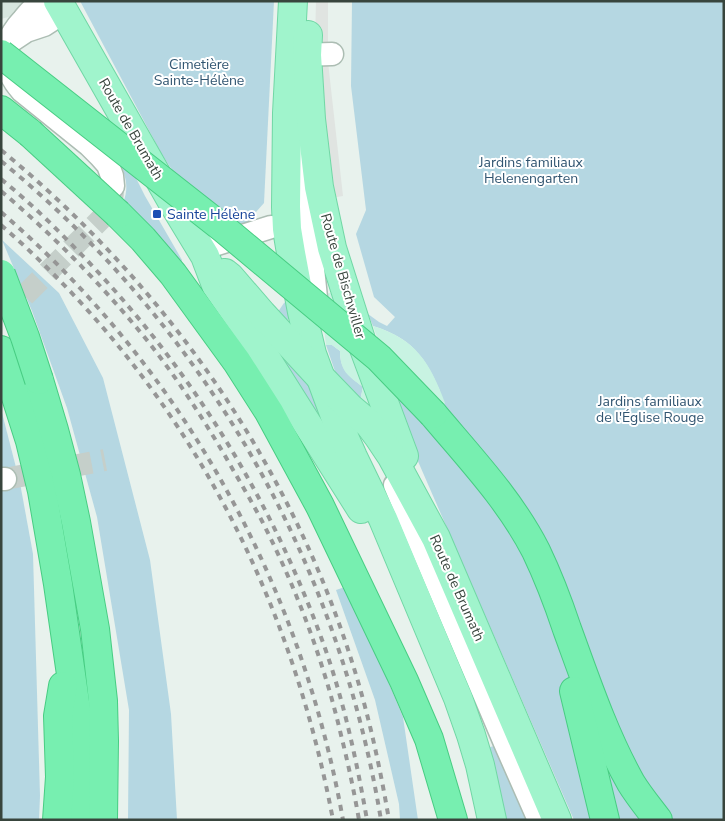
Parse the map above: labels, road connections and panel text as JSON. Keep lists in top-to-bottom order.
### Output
{
  "streets": {
    "main road": ["Route de Brumath", "Route de Bischwiller"]
  },
  "crossings": [
    ["Route de Brumath", "Route de Bischwiller"]
  ],
  "parks": ["Cimetière Sainte-Hélène", "Jardins familiaux Helenengarten", "Jardins familiaux de l'Église Rouge"],
  "places": {
    "transit": ["Sainte Hélène"]
  }
}
